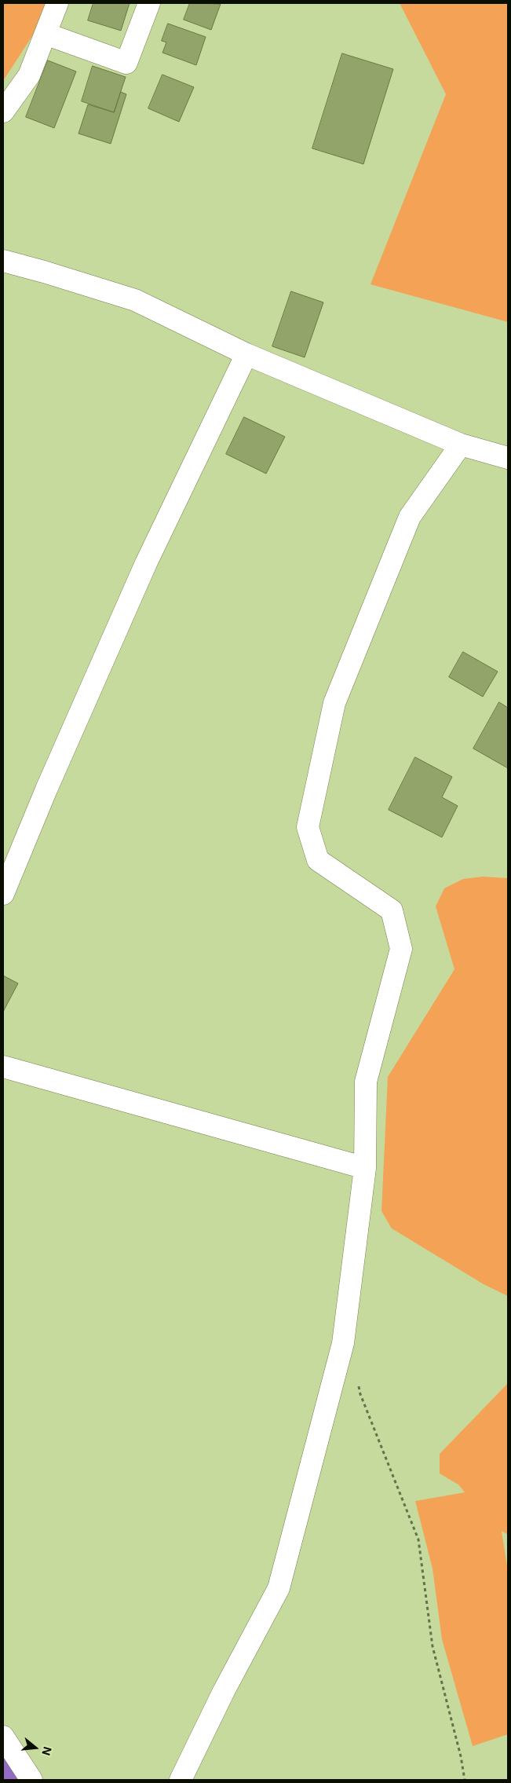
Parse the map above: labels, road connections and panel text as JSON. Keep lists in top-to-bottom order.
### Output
{
  "north": "right"
}
